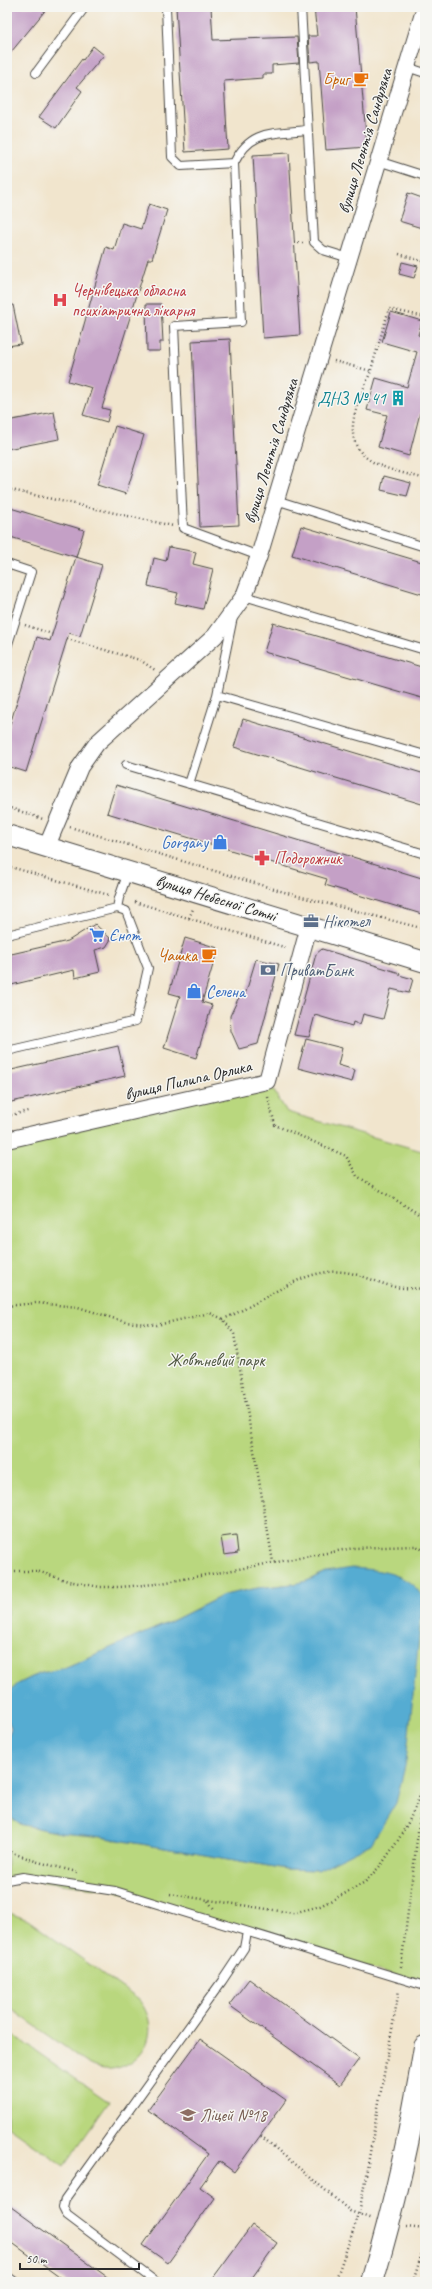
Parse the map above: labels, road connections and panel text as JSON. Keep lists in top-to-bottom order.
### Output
{
  "streets": {
    "street": ["вулиця Леонтія Сандуляка", "вулиця Небесної Сотні", "вулиця Пилипа Орлика"]
  },
  "crossings": [
    ["вулиця Леонтія Сандуляка", "вулиця Небесної Сотні"],
    ["вулиця Небесної Сотні", "вулиця Пилипа Орлика"]
  ],
  "parks": ["Жовтневий парк"],
  "places": {
    "cafe": ["Бриг", "Чашка"],
    "hospital": ["Чернівецька обласна психіатрична лікарня"],
    "building": ["ДНЗ № 41"],
    "shop": ["Gorgany", "Селена"],
    "pharmacy": ["Подорожник"],
    "office": ["Нікотел"],
    "supermarket": ["Єнот"],
    "bank": ["ПриватБанк"],
    "school or university": ["Ліцей №18"]
  },
  "scale_bar": "50 m"
}
